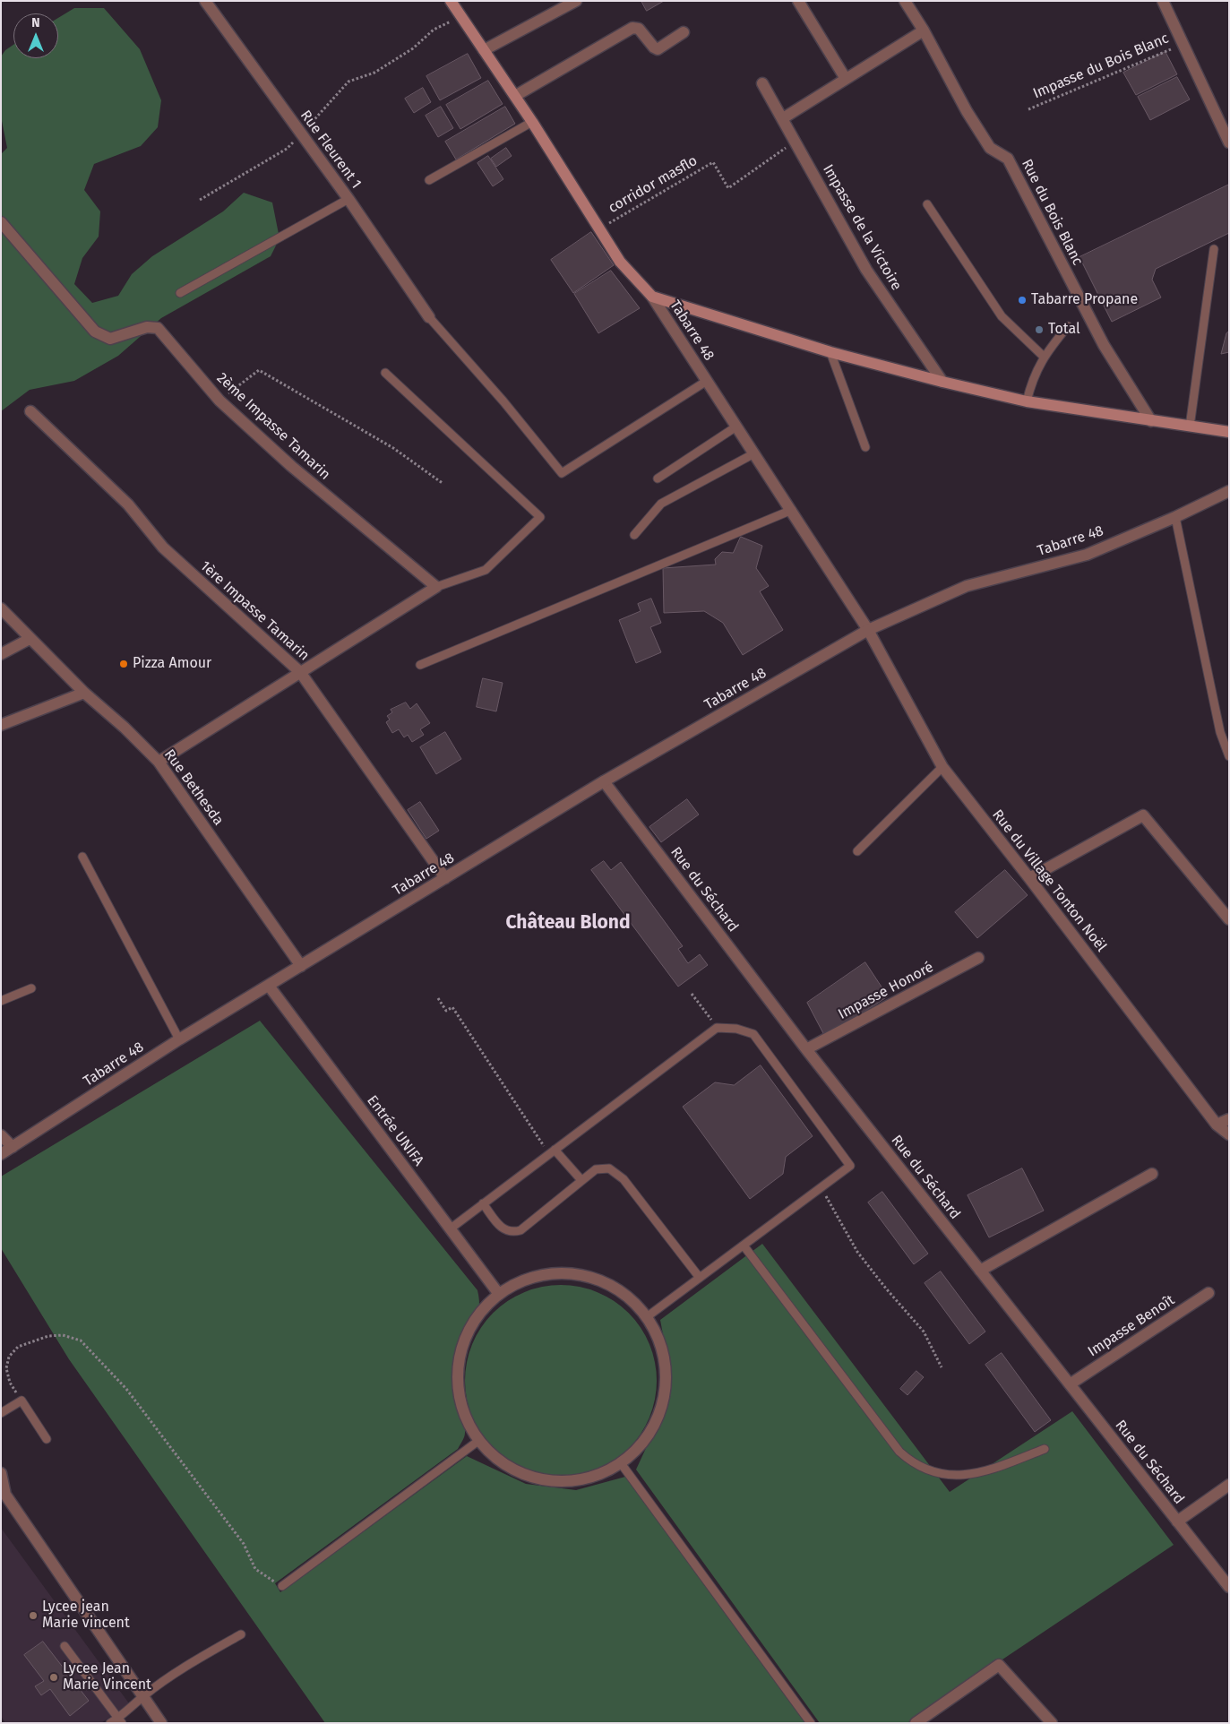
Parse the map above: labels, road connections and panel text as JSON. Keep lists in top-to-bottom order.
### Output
{
  "streets": {
    "street": [
      "Rue Fleurent 1",
      "Rue du Bois Blanc",
      "Impasse de la Victoire",
      "Tabarre 48",
      "2ème Impasse Tamarin",
      "1ère Impasse Tamarin",
      "Rue Bethesda",
      "Rue du Village Tonton Noël",
      "Rue du Séchard",
      "Impasse Honoré",
      "Entrée UNIFA",
      "Impasse Benoît"
    ],
    "path": ["Impasse du Bois Blanc", "corridor masflo"]
  },
  "crossings": [
    ["corridor masflo", "Impasse de la Victoire"],
    ["Tabarre 48", "1ère Impasse Tamarin"],
    ["Tabarre 48", "Rue Bethesda"],
    ["Tabarre 48", "Rue du Village Tonton Noël"],
    ["Tabarre 48", "Rue du Séchard"],
    ["Tabarre 48", "Entrée UNIFA"],
    ["Rue du Séchard", "Impasse Honoré"],
    ["Rue du Séchard", "Impasse Benoît"]
  ],
  "districts": ["Château Blond"],
  "places": [
    "Tabarre Propane",
    "Total",
    "Pizza Amour",
    "Lycee jean Marie vincent",
    "Lycee Jean Marie Vincent"
  ],
  "north": "top"
}
